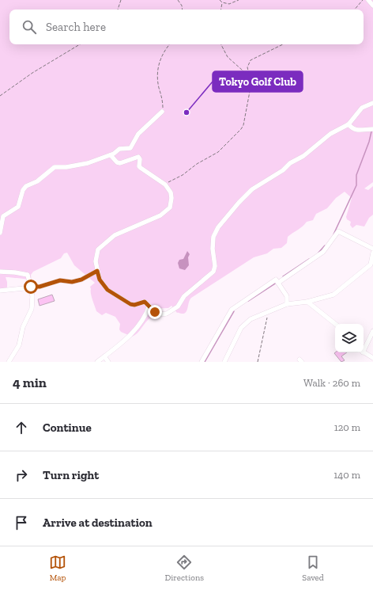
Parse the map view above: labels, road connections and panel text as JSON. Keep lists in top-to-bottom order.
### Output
{
  "places": ["Tokyo Golf Club"],
  "page": {
    "search": "Search here",
    "heading": ["4 min", "Walk · 260 m"],
    "list": [
      ["Continue", "120 m"],
      ["Turn right", "140 m"],
      "Arrive at destination"
    ],
    "nav": ["Map", "Directions", "Saved"]
  }
}
